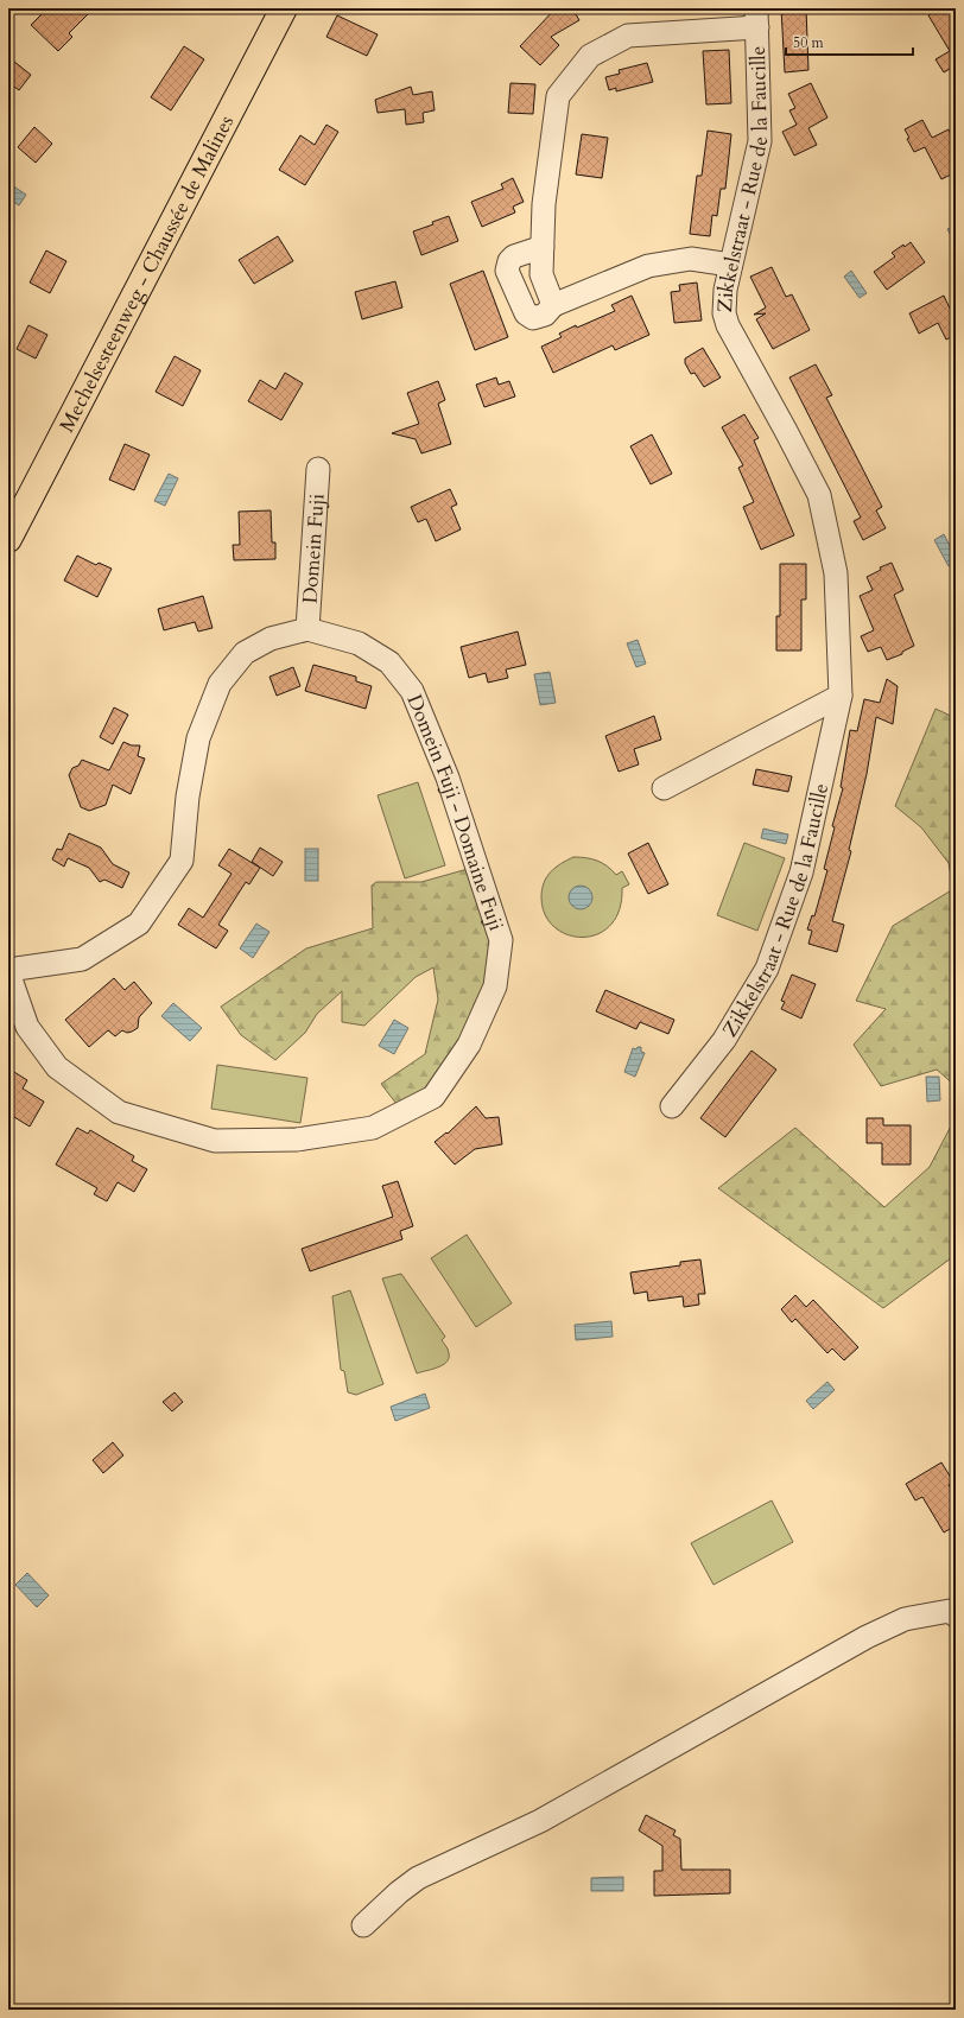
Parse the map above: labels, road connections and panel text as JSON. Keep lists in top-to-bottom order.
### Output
{
  "streets": {
    "main road": ["Mechelsesteenweg - Chaussée de Malines"],
    "street": ["Zikkelstraat - Rue de la Faucille", "Domein Fuji", "Domein Fuji - Domaine Fuji"]
  },
  "crossings": [
    ["Domein Fuji", "Domein Fuji - Domaine Fuji"]
  ],
  "scale_bar": "50 m"
}
